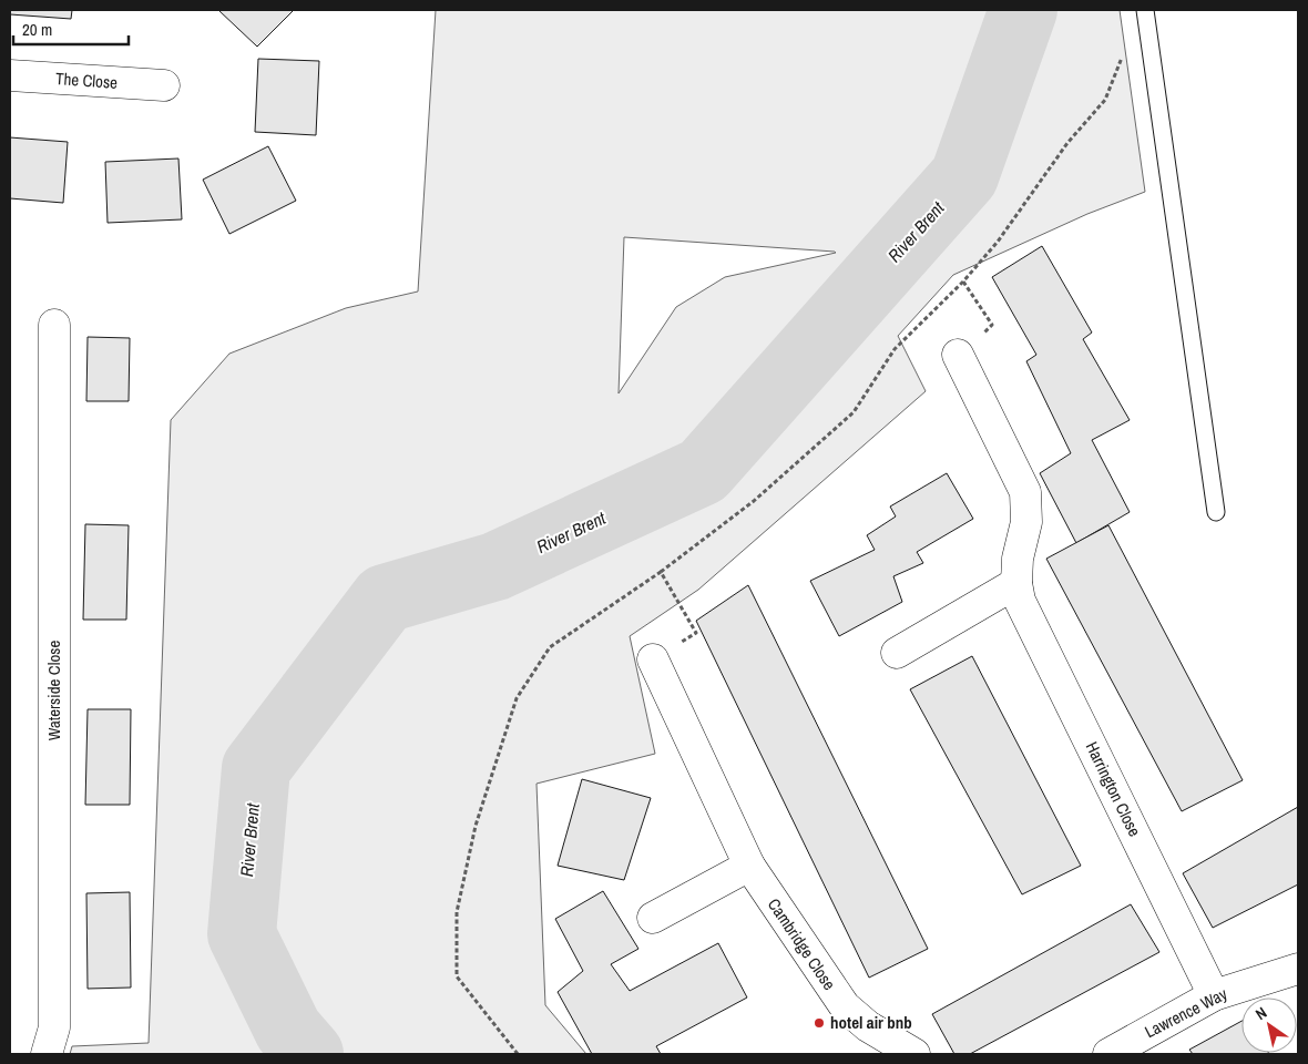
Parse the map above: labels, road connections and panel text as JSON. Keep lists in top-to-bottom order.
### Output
{
  "streets": {
    "street": [
      "The Close",
      "Waterside Close",
      "Harrington Close",
      "Cambridge Close",
      "Lawrence Way"
    ]
  },
  "crossings": [
    ["Harrington Close", "Lawrence Way"]
  ],
  "water": ["River Brent"],
  "places": ["hotel air bnb"],
  "scale_bar": "20 m",
  "north": "top left"
}
